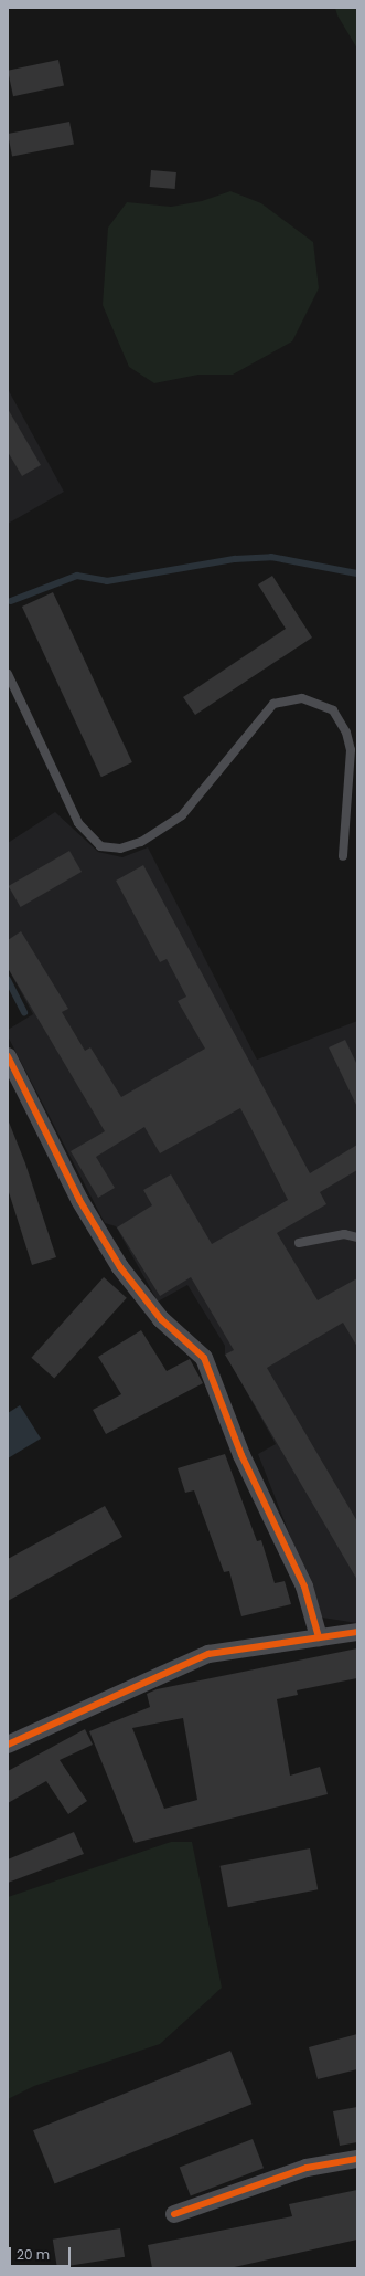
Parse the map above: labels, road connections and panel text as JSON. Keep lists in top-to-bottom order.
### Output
{
  "scale_bar": "20 m"
}
